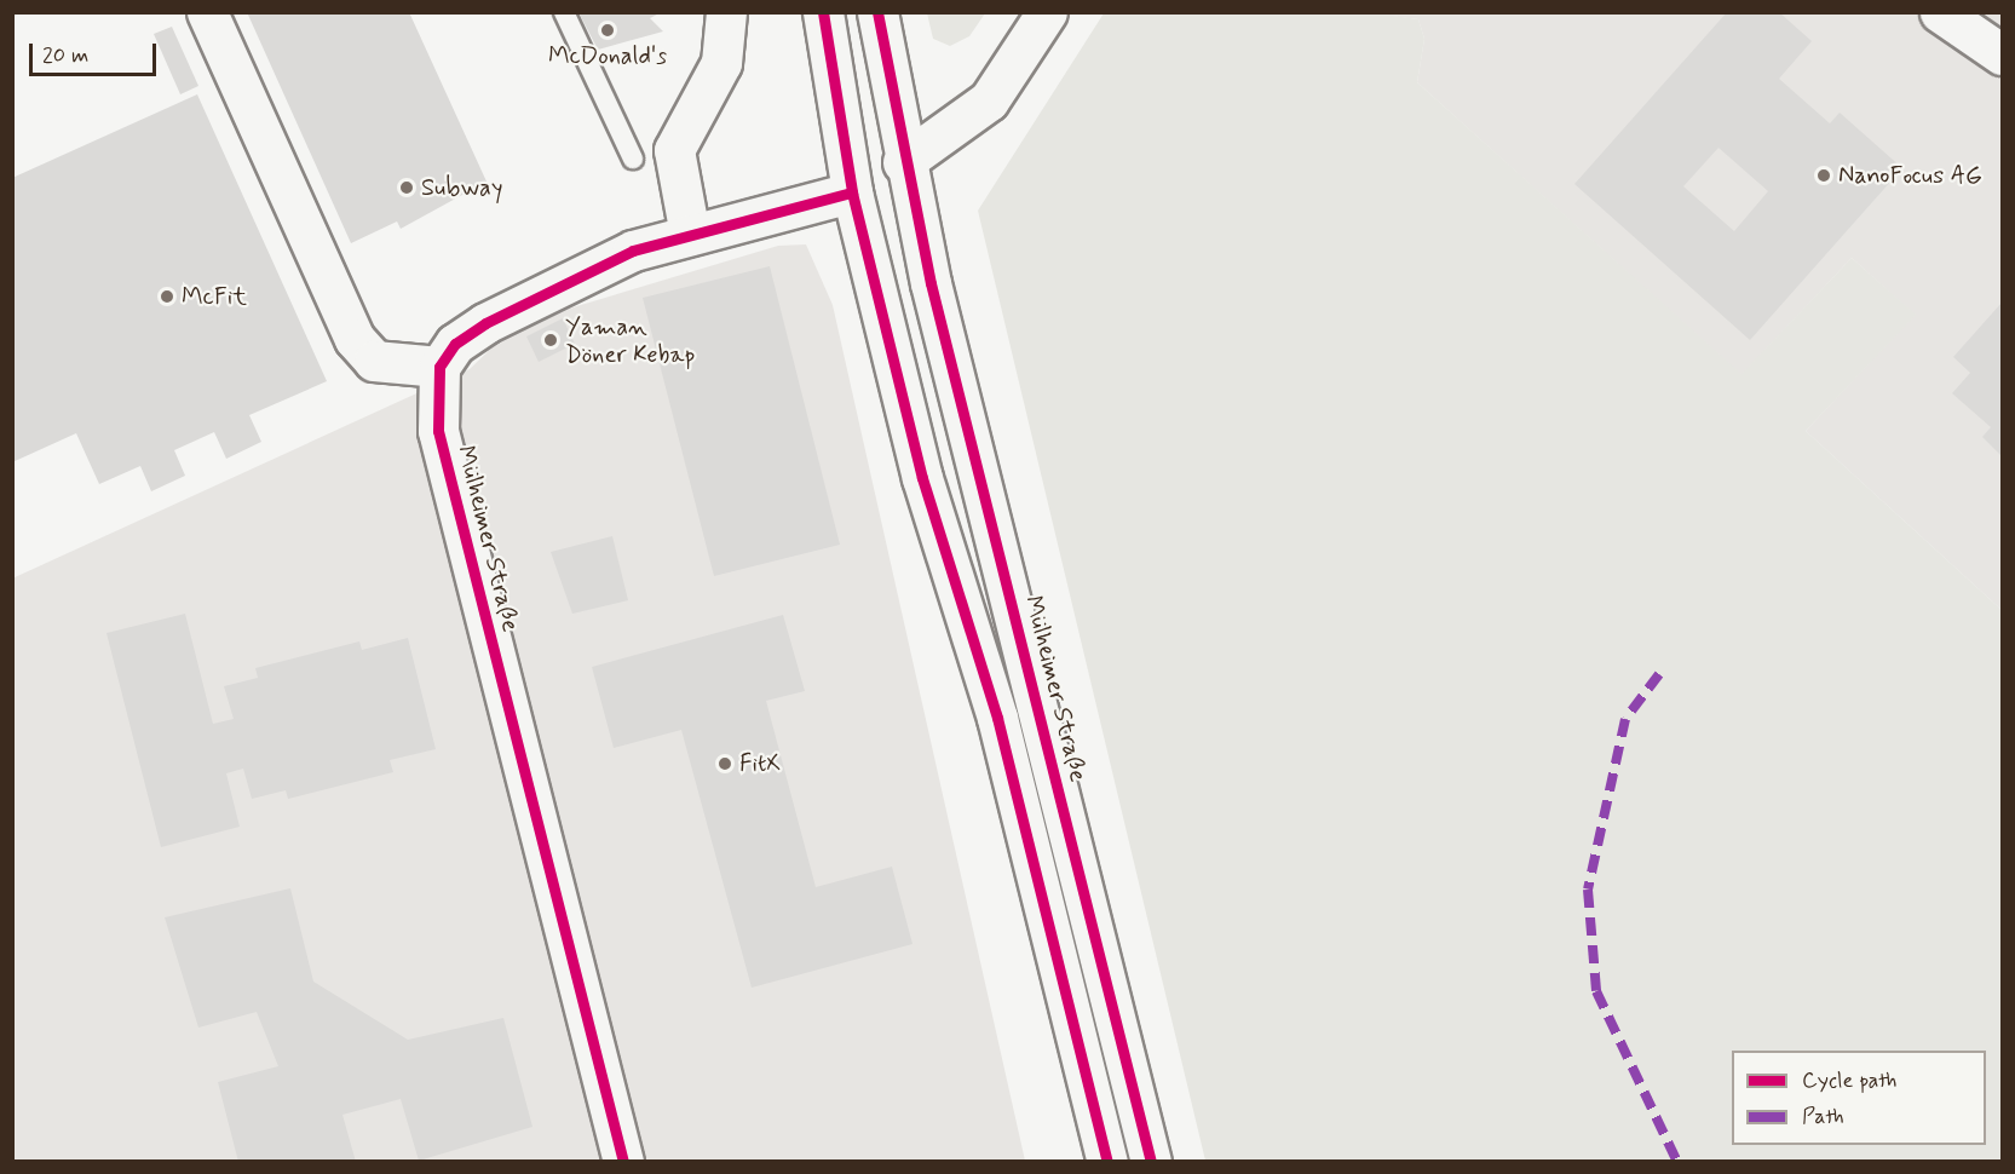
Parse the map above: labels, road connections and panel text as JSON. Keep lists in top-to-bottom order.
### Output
{
  "streets": {
    "main road": ["Mülheimer Straße"]
  },
  "places": [
    "McDonald's",
    "NanoFocus AG",
    "Subway",
    "McFit",
    "Yaman Döner Kebap",
    "FitX"
  ],
  "legend": ["Cycle path", "Path"],
  "scale_bar": "20 m"
}
